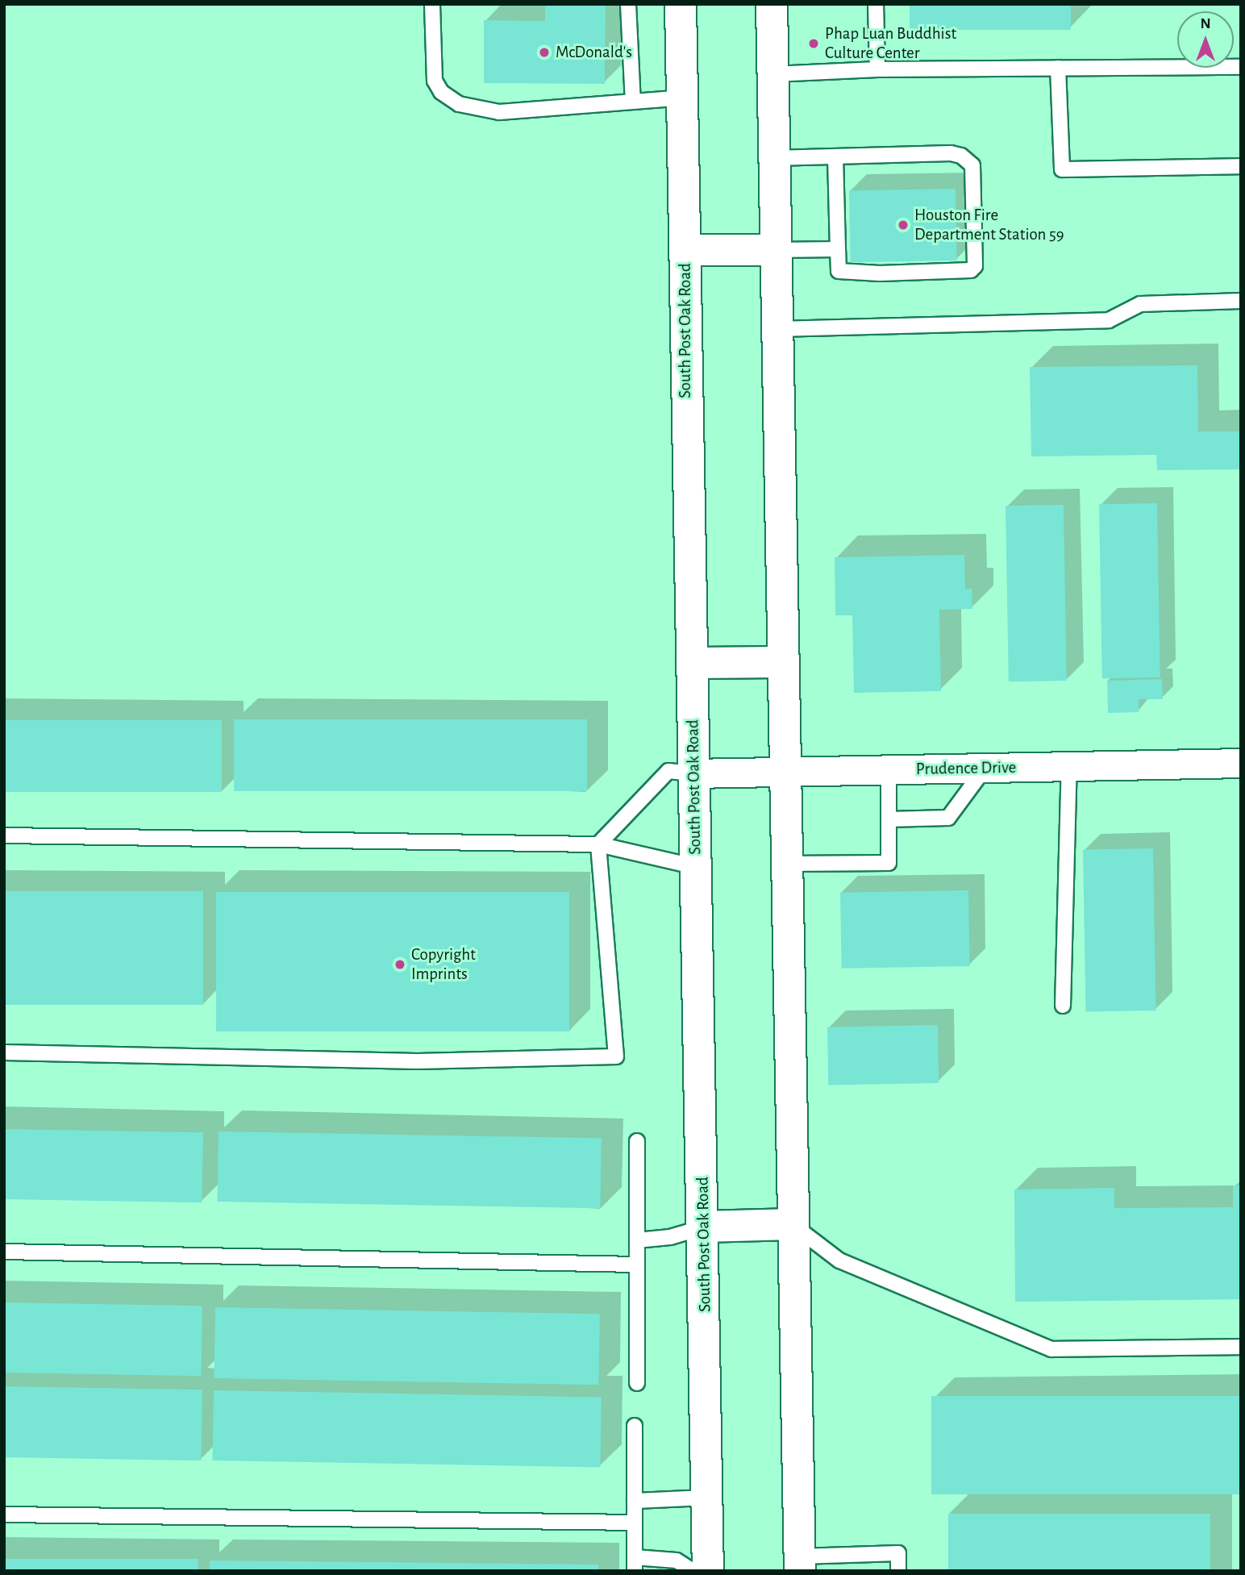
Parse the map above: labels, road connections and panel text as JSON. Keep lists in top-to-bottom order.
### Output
{
  "streets": {
    "main road": ["South Post Oak Road"],
    "street": ["Prudence Drive"]
  },
  "crossings": [
    ["South Post Oak Road", "Prudence Drive"]
  ],
  "places": [
    "Phap Luan Buddhist Culture Center",
    "McDonald's",
    "Houston Fire Department Station 59",
    "Copyright Imprints"
  ],
  "north": "top"
}
